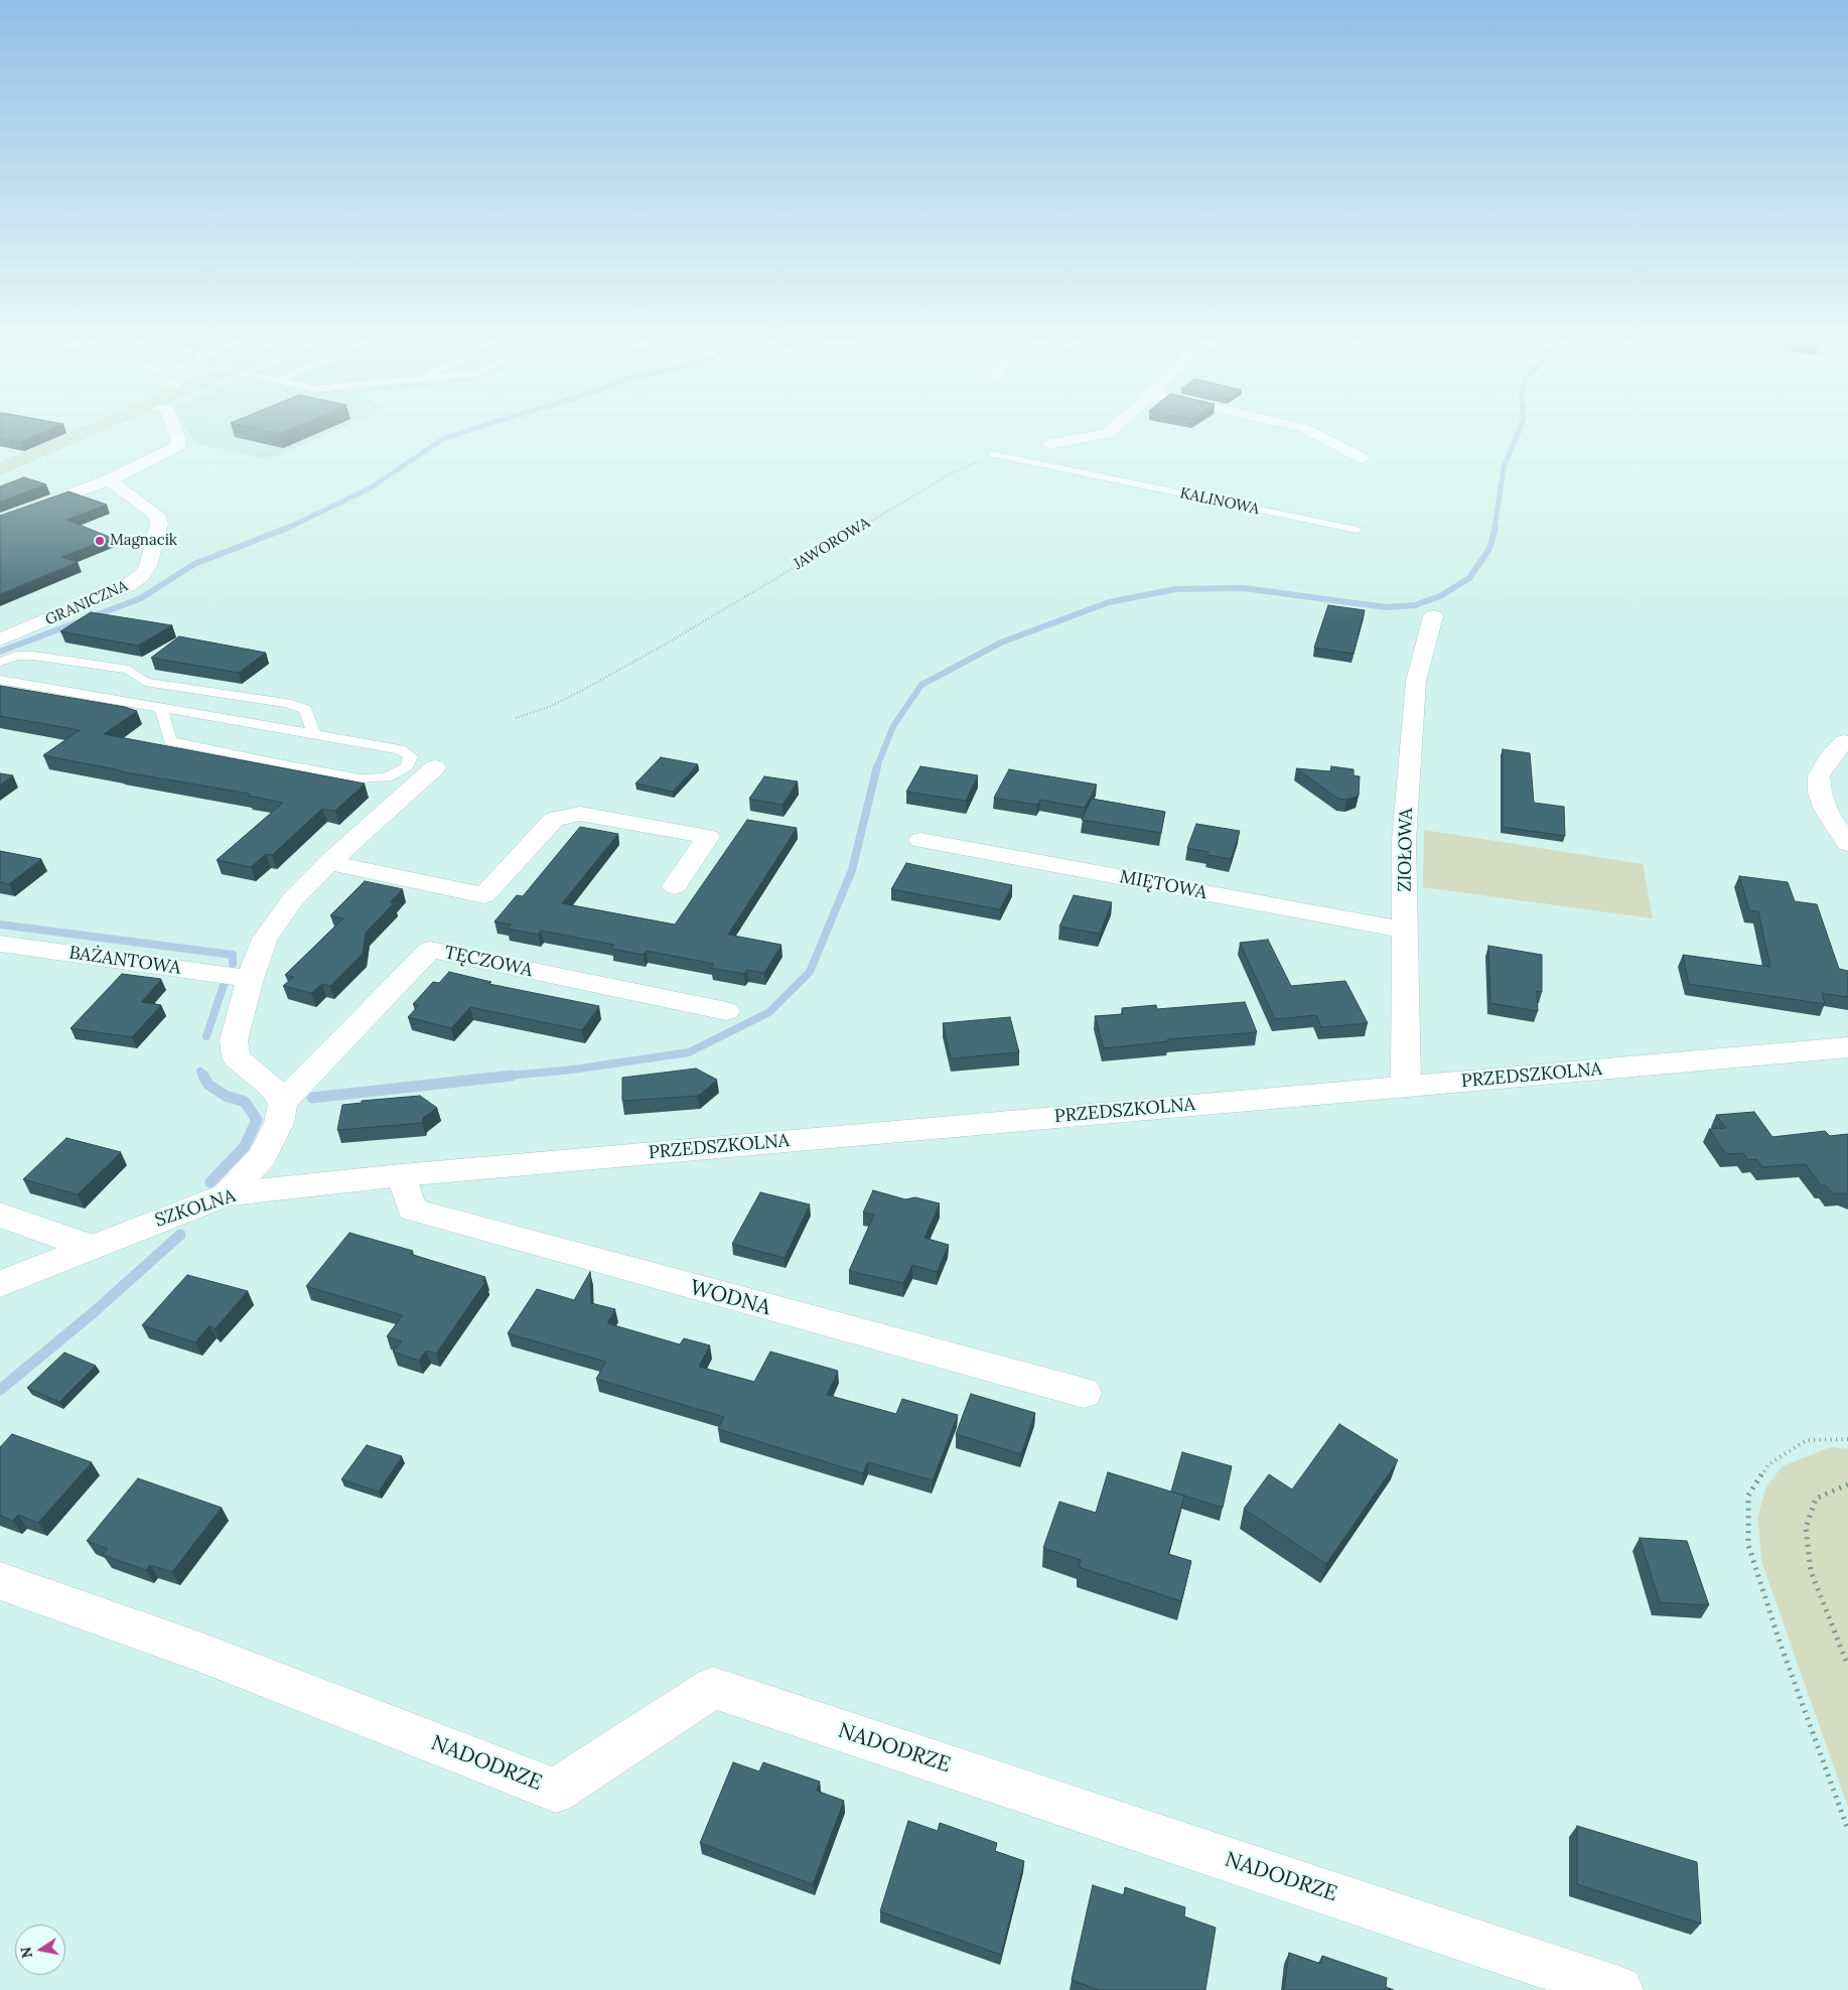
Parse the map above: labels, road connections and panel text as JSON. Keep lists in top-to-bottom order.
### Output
{
  "streets": {
    "street": [
      "GRANICZNA",
      "ZIOŁOWA",
      "MIĘTOWA",
      "BAŻANTOWA",
      "TĘCZOWA",
      "PRZEDSZKOLNA",
      "SZKOLNA",
      "WODNA",
      "NADODRZE"
    ],
    "lane": ["KALINOWA"],
    "path": ["JAWOROWA"]
  },
  "crossings": [
    ["KALINOWA", "JAWOROWA"],
    ["ZIOŁOWA", "MIĘTOWA"],
    ["ZIOŁOWA", "PRZEDSZKOLNA"],
    ["PRZEDSZKOLNA", "SZKOLNA"],
    ["PRZEDSZKOLNA", "WODNA"],
    ["SZKOLNA", "WODNA"]
  ],
  "places": ["Magnacik"],
  "north": "left"
}
